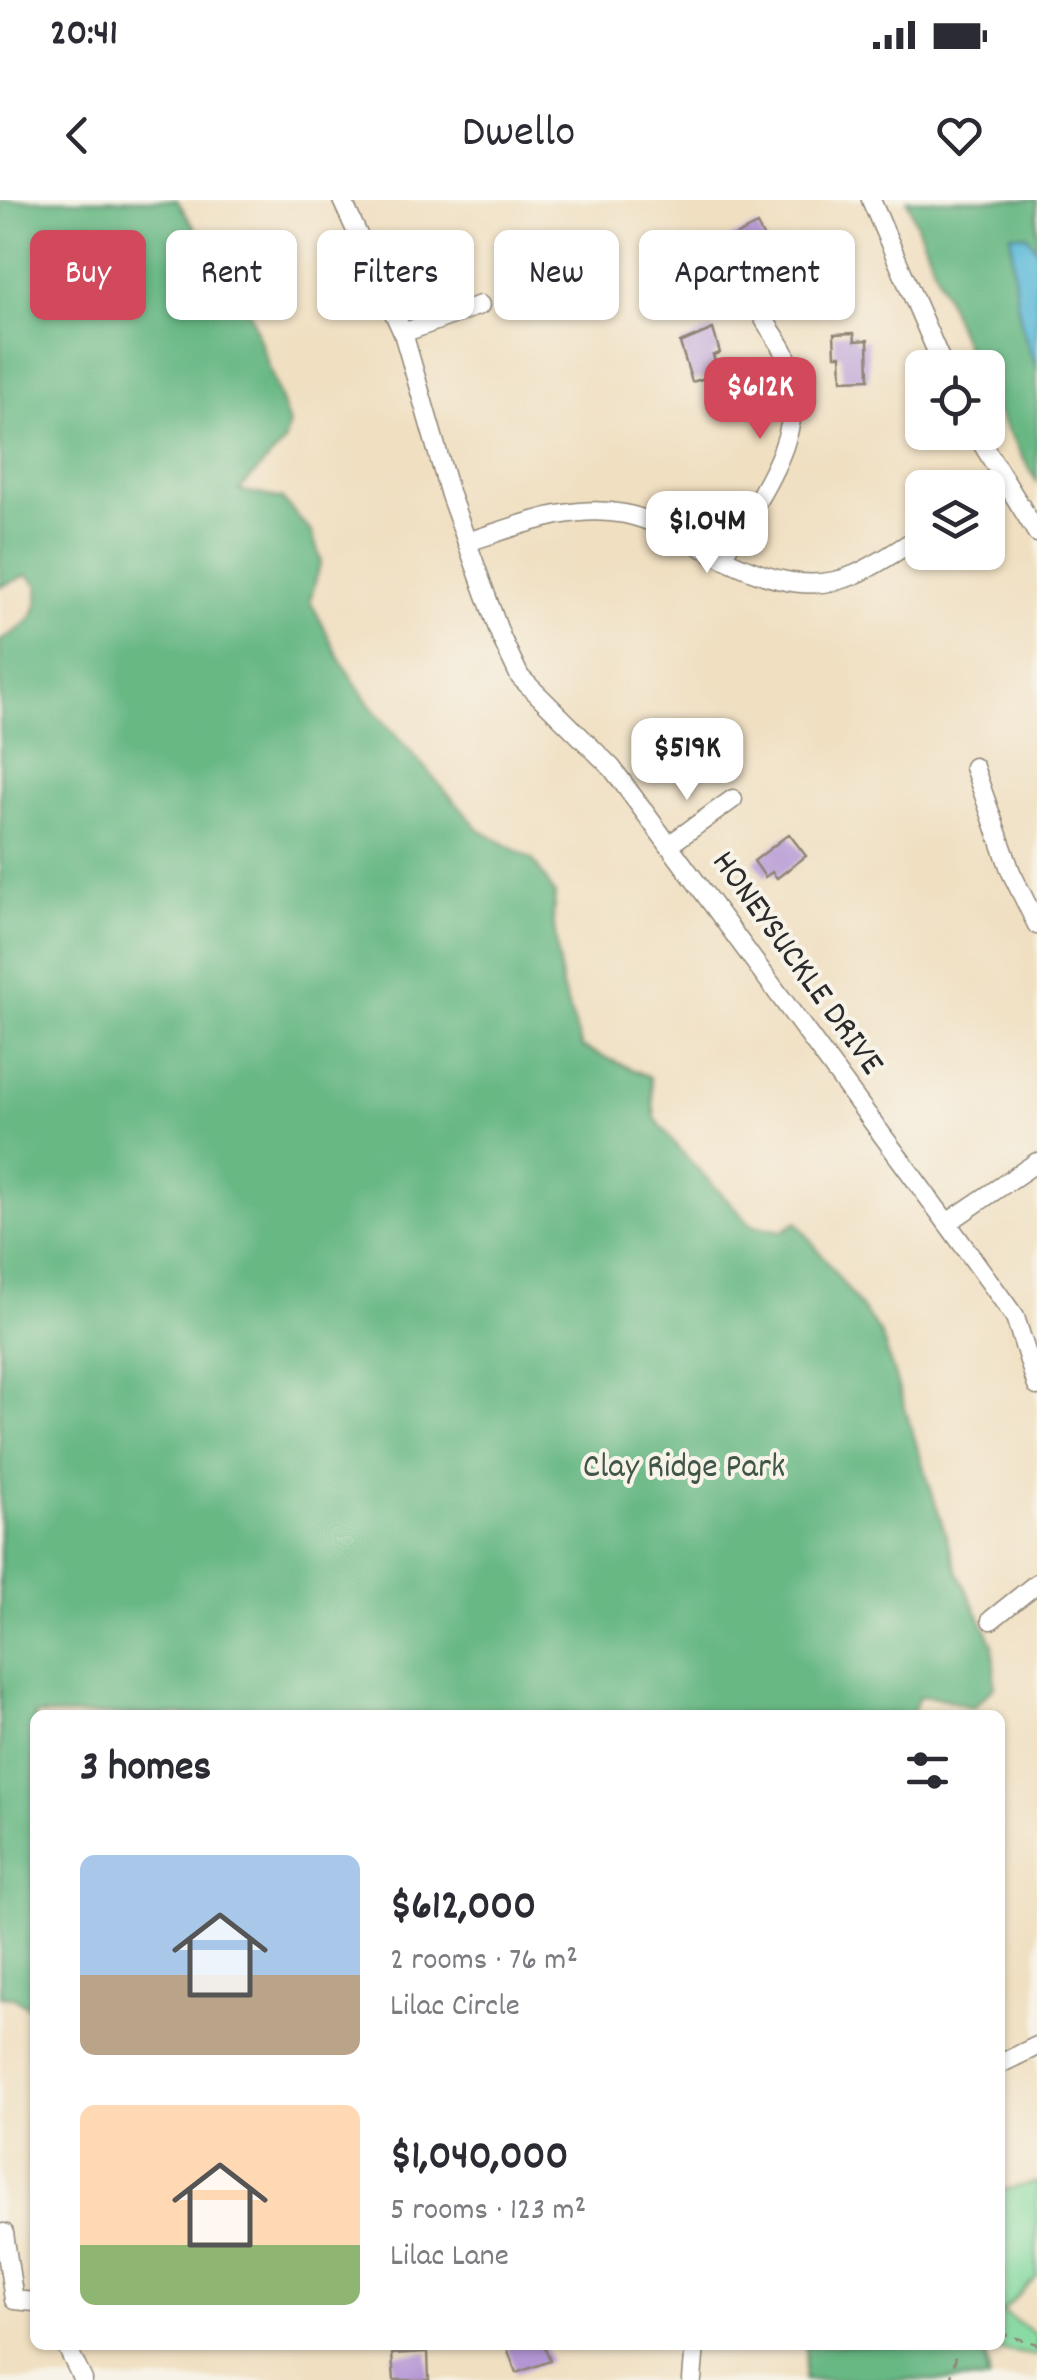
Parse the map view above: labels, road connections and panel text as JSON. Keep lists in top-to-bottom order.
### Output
{
  "streets": {
    "street": ["HONEYSUCKLE DRIVE"]
  },
  "parks": ["Clay Ridge Park"],
  "page": {
    "status": "20:41",
    "header": "Dwello",
    "chip": [
      "Buy",
      "Rent",
      "Filters",
      "New",
      "Apartment"
    ],
    "price": ["$612K", "$1.04M", "$519K"],
    "heading": "3 homes",
    "list": [
      {
        "name": "$612,000",
        "note": "2 rooms · 76 m² · Lilac Circle"
      },
      {
        "name": "$1,040,000",
        "note": "5 rooms · 123 m² · Lilac Lane"
      }
    ]
  }
}
